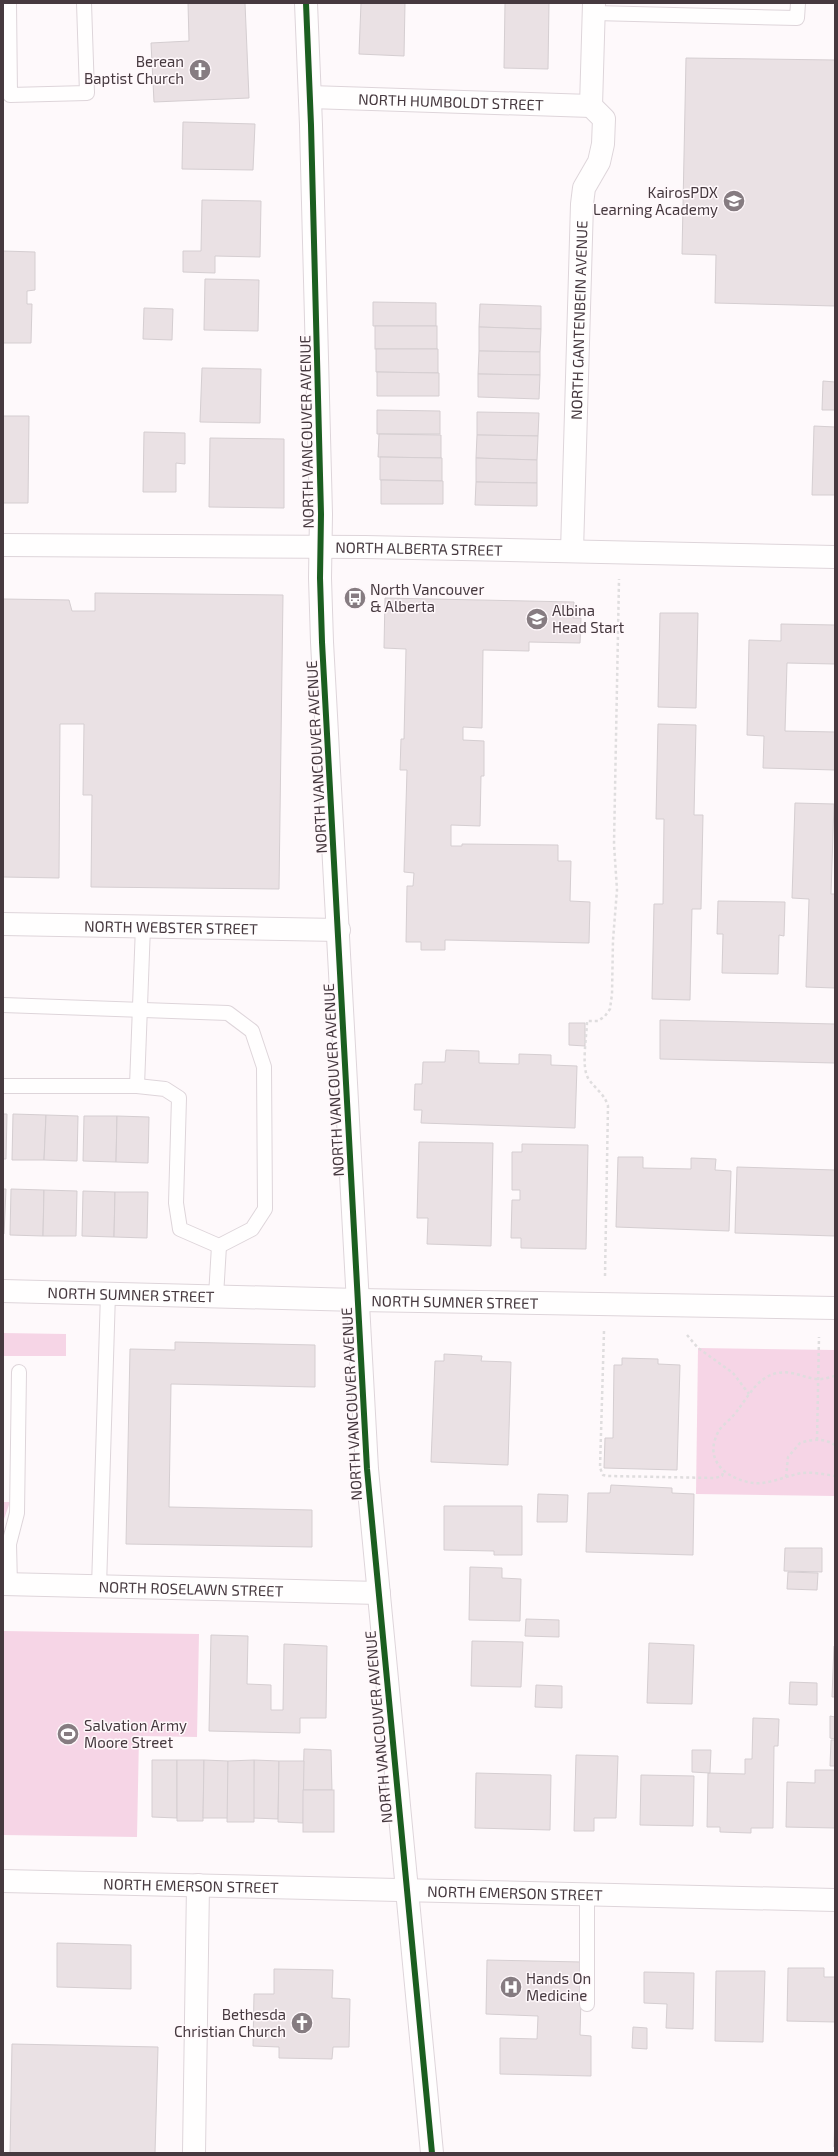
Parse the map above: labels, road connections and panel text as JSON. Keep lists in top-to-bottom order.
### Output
{
  "streets": {
    "street": [
      "NORTH HUMBOLDT STREET",
      "NORTH GANTENBEIN AVENUE",
      "NORTH VANCOUVER AVENUE",
      "NORTH ALBERTA STREET",
      "NORTH WEBSTER STREET",
      "NORTH SUMNER STREET",
      "NORTH ROSELAWN STREET",
      "NORTH EMERSON STREET"
    ]
  },
  "crossings": [
    ["NORTH HUMBOLDT STREET", "NORTH GANTENBEIN AVENUE"],
    ["NORTH HUMBOLDT STREET", "NORTH VANCOUVER AVENUE"],
    ["NORTH GANTENBEIN AVENUE", "NORTH ALBERTA STREET"],
    ["NORTH VANCOUVER AVENUE", "NORTH ALBERTA STREET"],
    ["NORTH VANCOUVER AVENUE", "NORTH WEBSTER STREET"],
    ["NORTH VANCOUVER AVENUE", "NORTH SUMNER STREET"],
    ["NORTH VANCOUVER AVENUE", "NORTH ROSELAWN STREET"],
    ["NORTH VANCOUVER AVENUE", "NORTH EMERSON STREET"]
  ],
  "places": {
    "church": ["Berean Baptist Church", "Bethesda Christian Church"],
    "school or university": ["KairosPDX Learning Academy", "Albina Head Start"],
    "bus stop": ["North Vancouver & Alberta"],
    "sports": ["Salvation Army Moore Street"],
    "hospital": ["Hands On Medicine"]
  }
}
